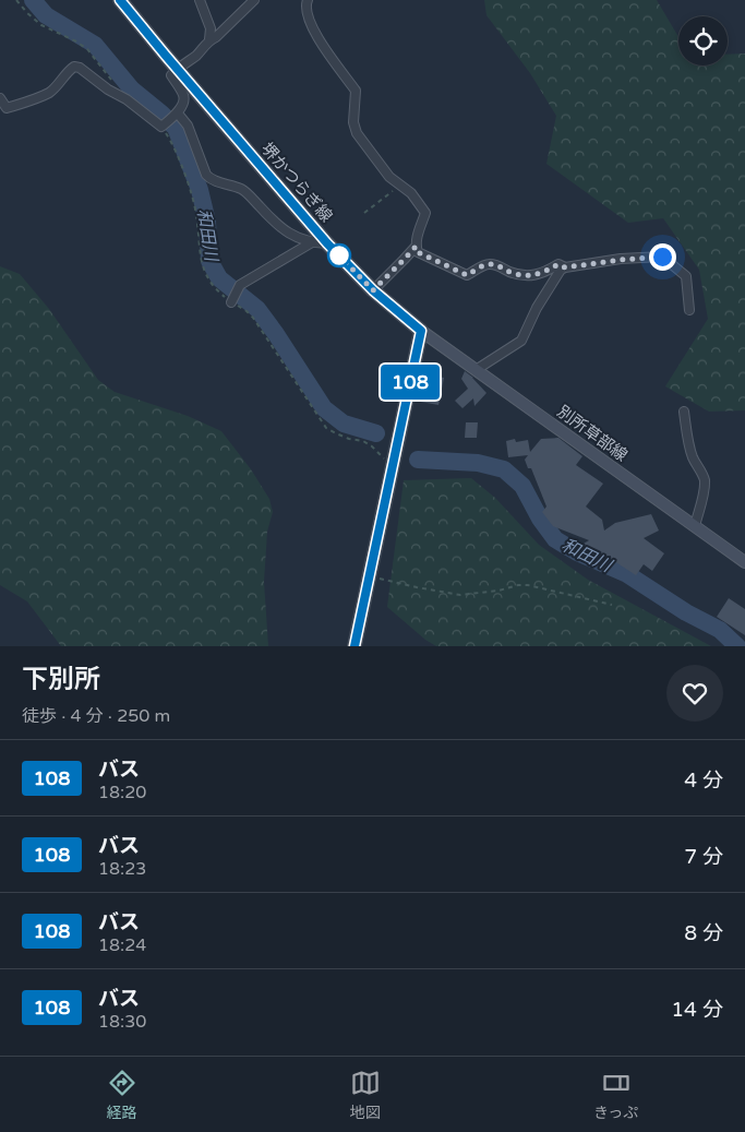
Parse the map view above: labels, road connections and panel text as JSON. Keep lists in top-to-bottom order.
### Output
{
  "streets": {
    "main road": ["堺かつらぎ線", "別所草部線"]
  },
  "crossings": [
    ["堺かつらぎ線", "別所草部線"]
  ],
  "water": ["和田川"],
  "lines": ["bus line 108"],
  "page": {
    "on_map": "108",
    "heading": ["下別所", "徒歩 · 4 分 · 250 m"],
    "list": [
      {
        "mark": "108",
        "name": "バス",
        "note": "18:20",
        "value": "4 分"
      },
      {
        "mark": "108",
        "name": "バス",
        "note": "18:23",
        "value": "7 分"
      },
      {
        "mark": "108",
        "name": "バス",
        "note": "18:24",
        "value": "8 分"
      },
      {
        "mark": "108",
        "name": "バス",
        "note": "18:30",
        "value": "14 分"
      }
    ],
    "tabs": ["経路", "地図", "きっぷ"]
  }
}
